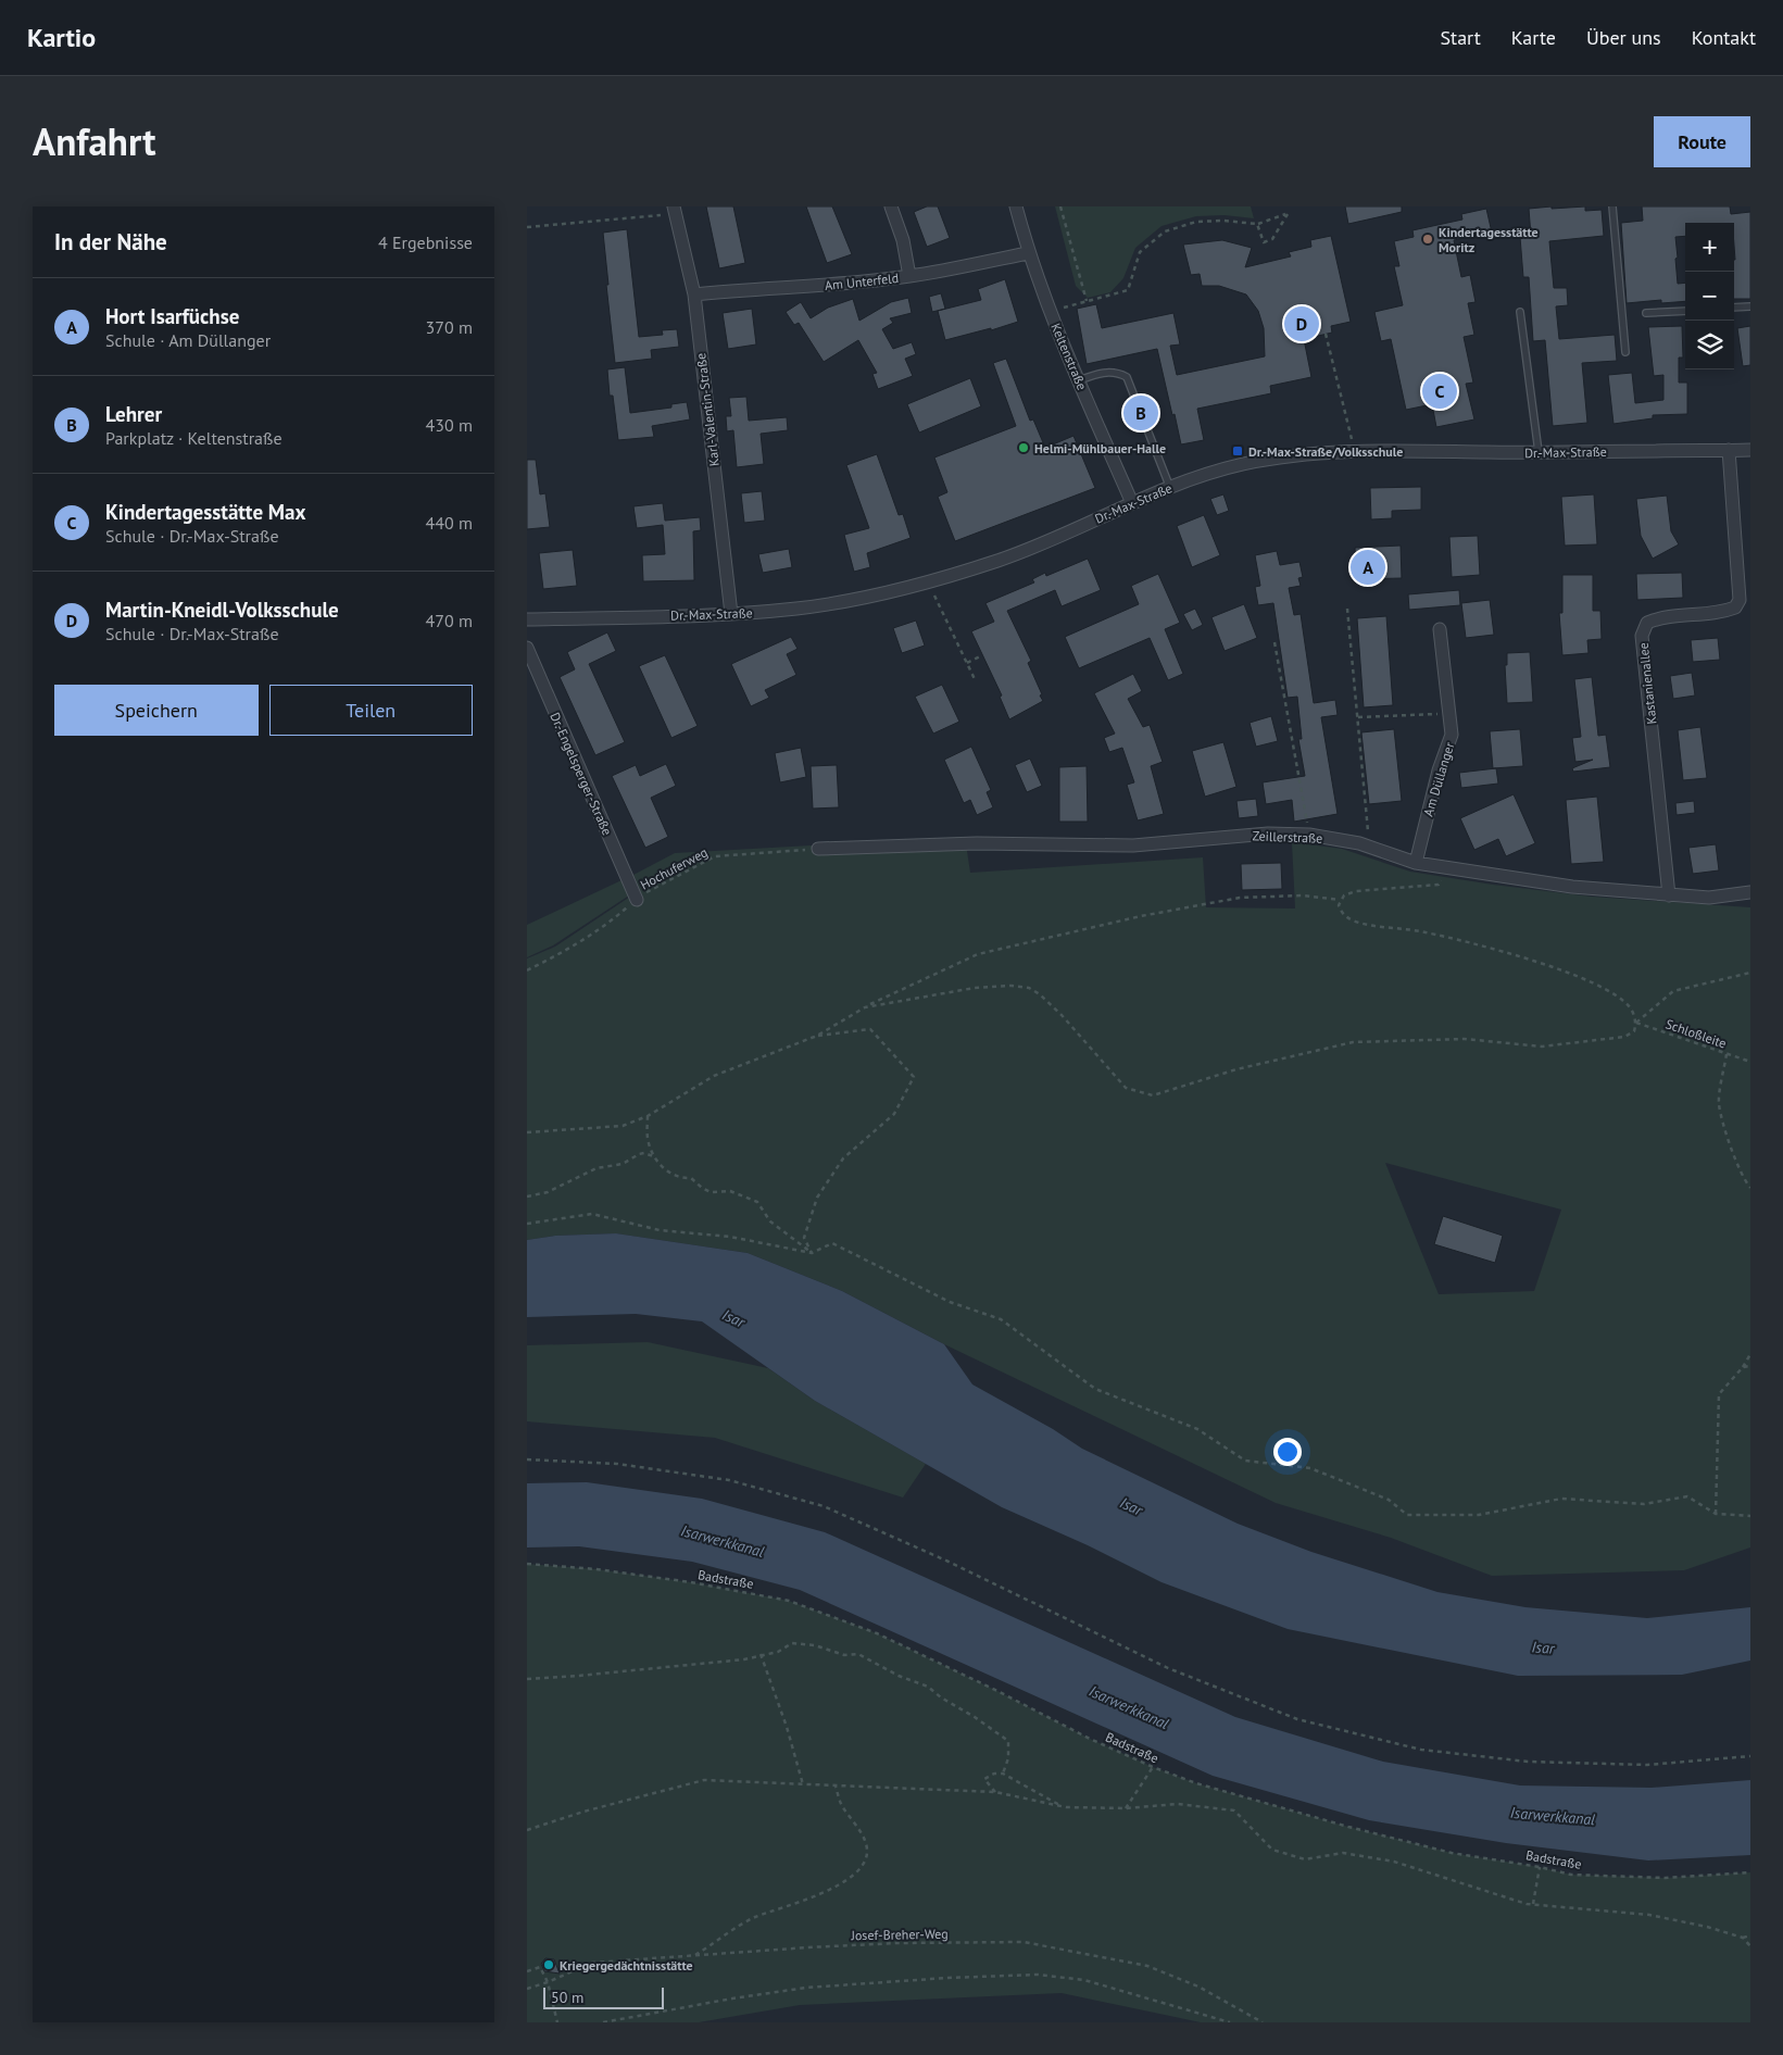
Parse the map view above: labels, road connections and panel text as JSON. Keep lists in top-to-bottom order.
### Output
{
  "streets": {
    "street": [
      "Am Unterfeld",
      "Keltenstraße",
      "Karl-Valentin-Straße",
      "Dr.-Max-Straße",
      "Kastanienallee",
      "Dr.-Engelsperger-Straße",
      "Am Düllanger",
      "Zeillerstraße"
    ],
    "path": [
      "Hochuferweg",
      "Schloßleite",
      "Badstraße",
      "Josef-Breher-Weg"
    ]
  },
  "crossings": [
    ["Am Unterfeld", "Keltenstraße"],
    ["Am Unterfeld", "Karl-Valentin-Straße"],
    ["Keltenstraße", "Dr.-Max-Straße"],
    ["Karl-Valentin-Straße", "Dr.-Max-Straße"],
    ["Dr.-Max-Straße", "Kastanienallee"],
    ["Kastanienallee", "Zeillerstraße"],
    ["Dr.-Engelsperger-Straße", "Hochuferweg"],
    ["Am Düllanger", "Zeillerstraße"],
    ["Zeillerstraße", "Hochuferweg"]
  ],
  "water": ["Isar", "Isarwerkkanal"],
  "places": {
    "other": ["Kindertagesstätte Moritz", "Helmi-Mühlbauer-Halle", "Kriegergedächtnisstätte"],
    "transit": ["Dr.-Max-Straße/Volksschule"]
  },
  "scale_bar": "50 m",
  "page": {
    "header": "Kartio",
    "nav": [
      "Start",
      "Karte",
      "Über uns",
      "Kontakt"
    ],
    "title": "Anfahrt",
    "buttons": [
      "Route",
      ["Speichern", "Teilen"]
    ],
    "heading": ["In der Nähe", "4 Ergebnisse"],
    "map_buttons": ["+", "−"],
    "list": [
      {
        "mark": "A",
        "name": "Hort Isarfüchse",
        "note": "Schule · Am Düllanger",
        "value": "370 m"
      },
      {
        "mark": "B",
        "name": "Lehrer",
        "note": "Parkplatz · Keltenstraße",
        "value": "430 m"
      },
      {
        "mark": "C",
        "name": "Kindertagesstätte Max",
        "note": "Schule · Dr.-Max-Straße",
        "value": "440 m"
      },
      {
        "mark": "D",
        "name": "Martin-Kneidl-Volksschule",
        "note": "Schule · Dr.-Max-Straße",
        "value": "470 m"
      }
    ],
    "pins": [
      "D",
      "C",
      "B",
      "A"
    ],
    "scale": "50 m"
  }
}
